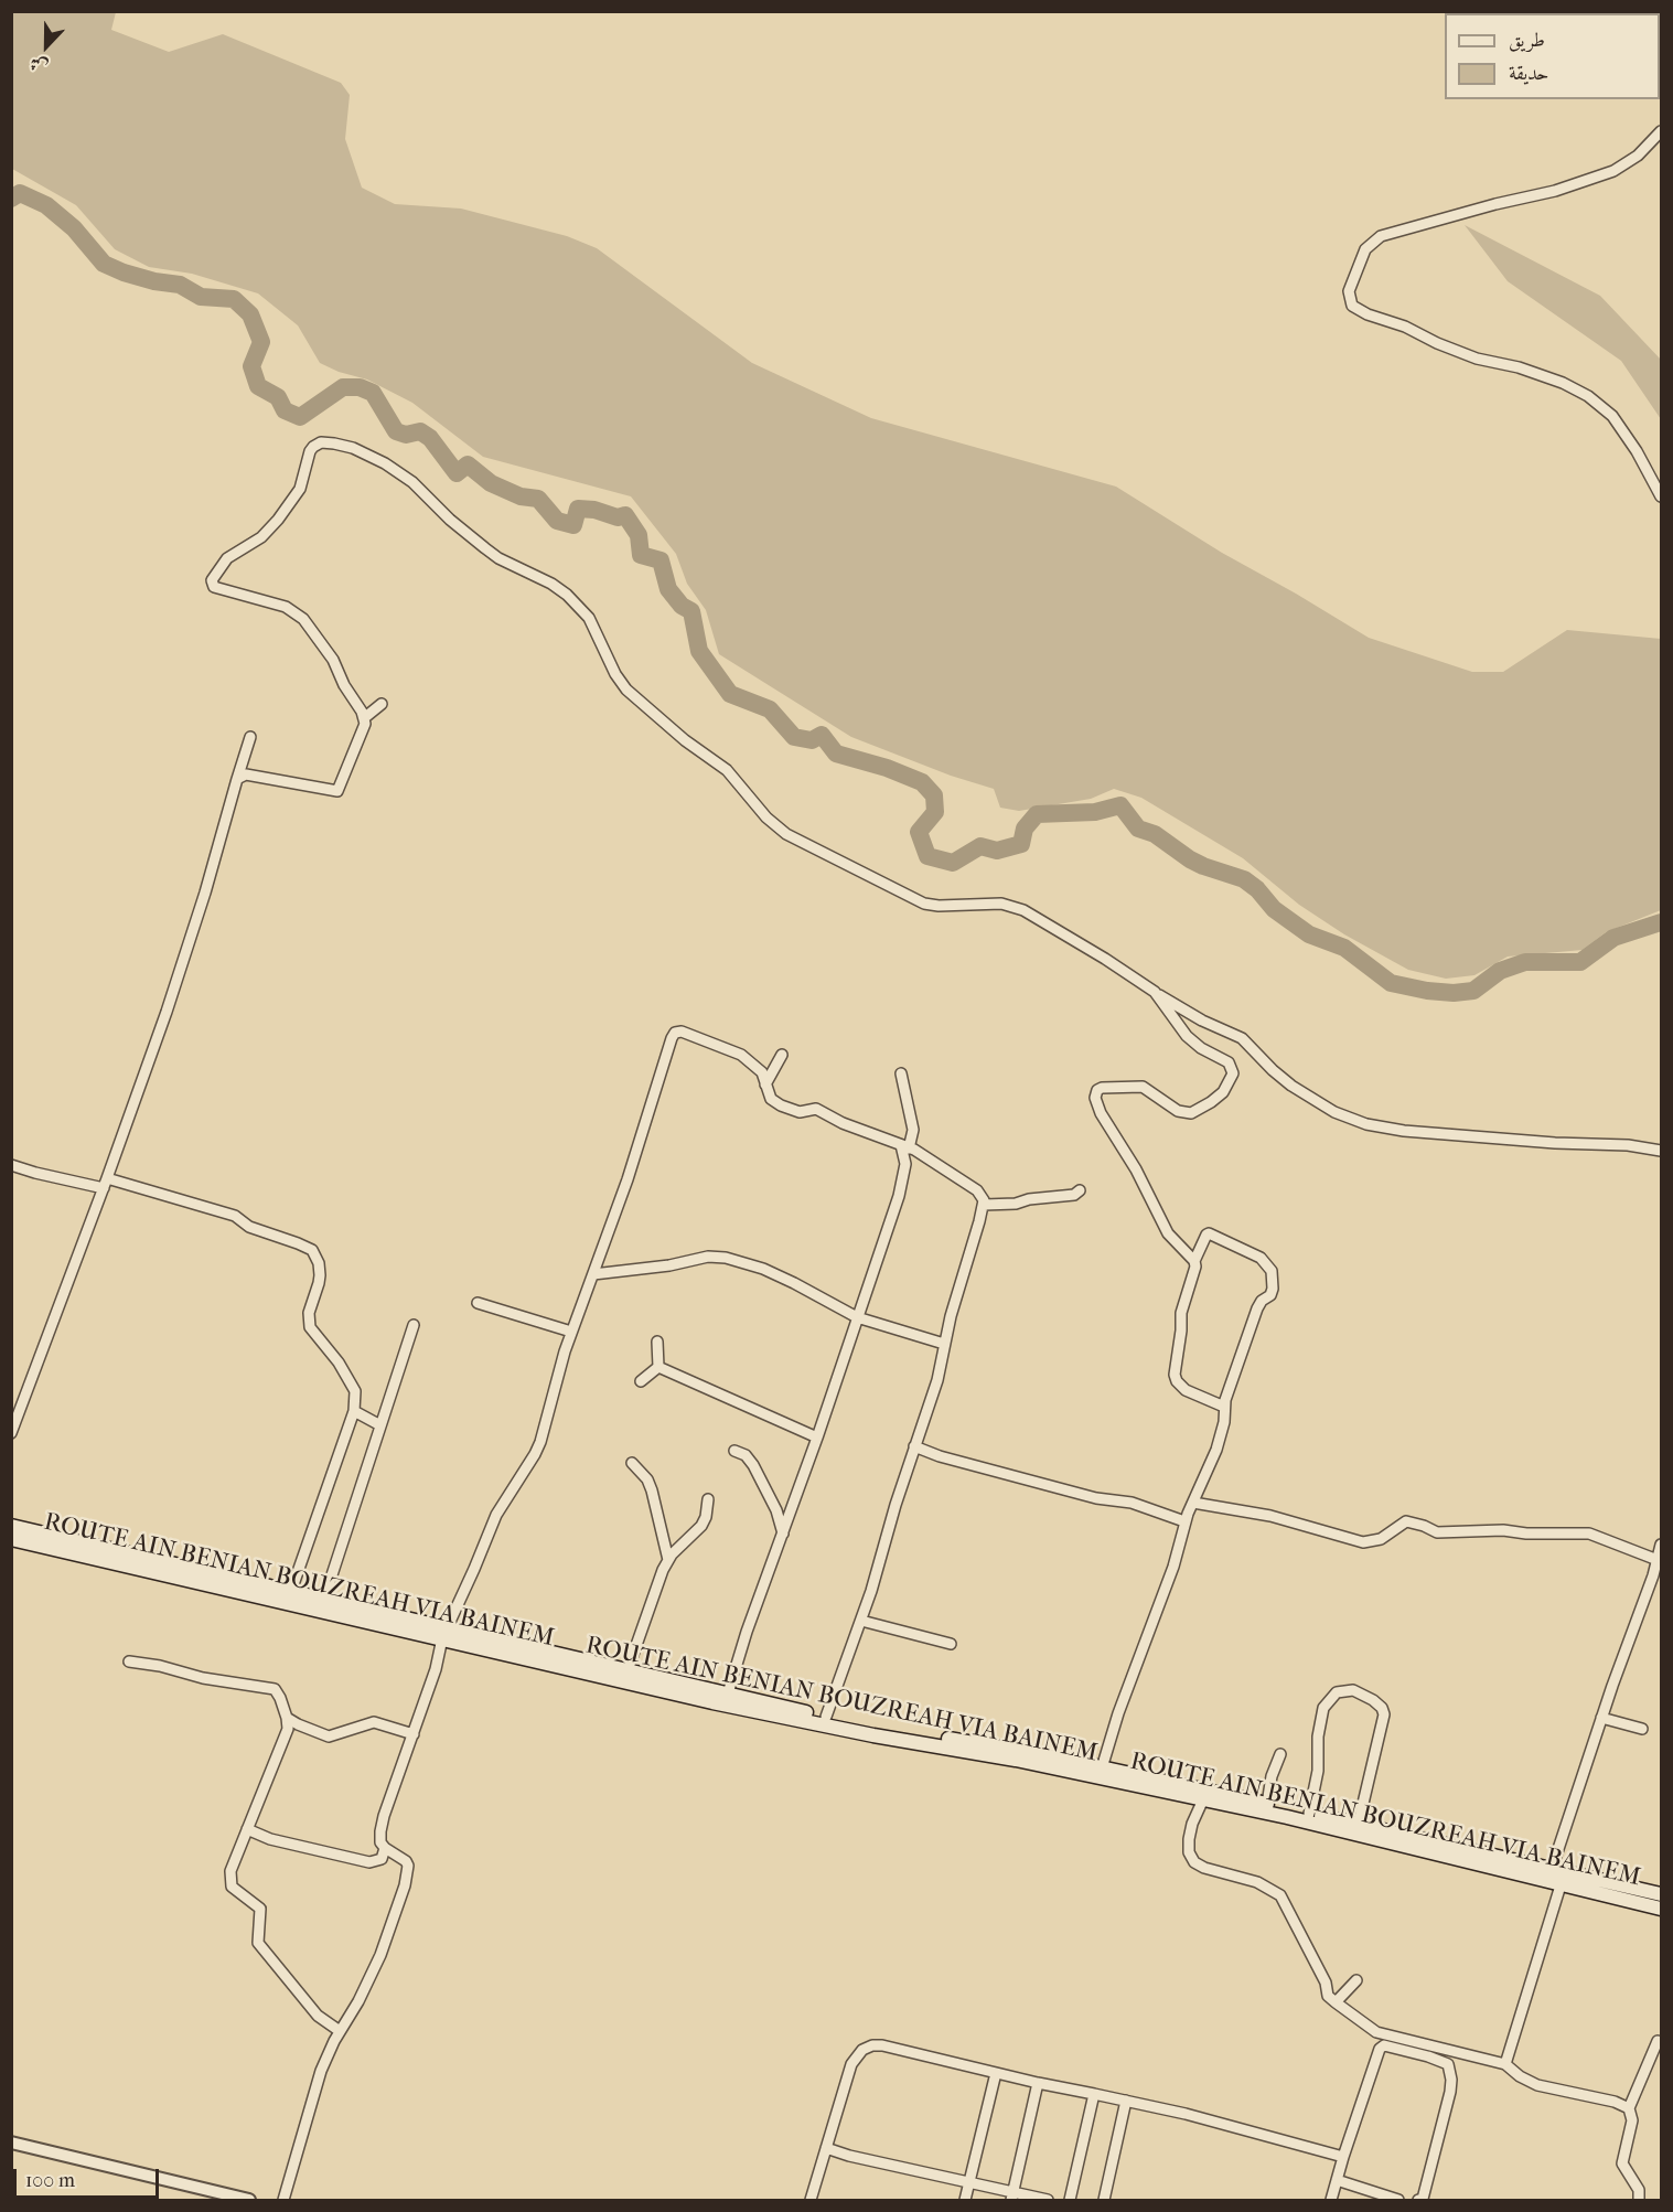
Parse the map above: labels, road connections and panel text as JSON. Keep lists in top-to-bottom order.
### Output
{
  "streets": {
    "main road": ["ROUTE AIN BENIAN BOUZREAH VIA BAINEM"]
  },
  "legend": ["طريق", "حديقة"],
  "scale_bar": "100 m",
  "north": "bottom"
}
